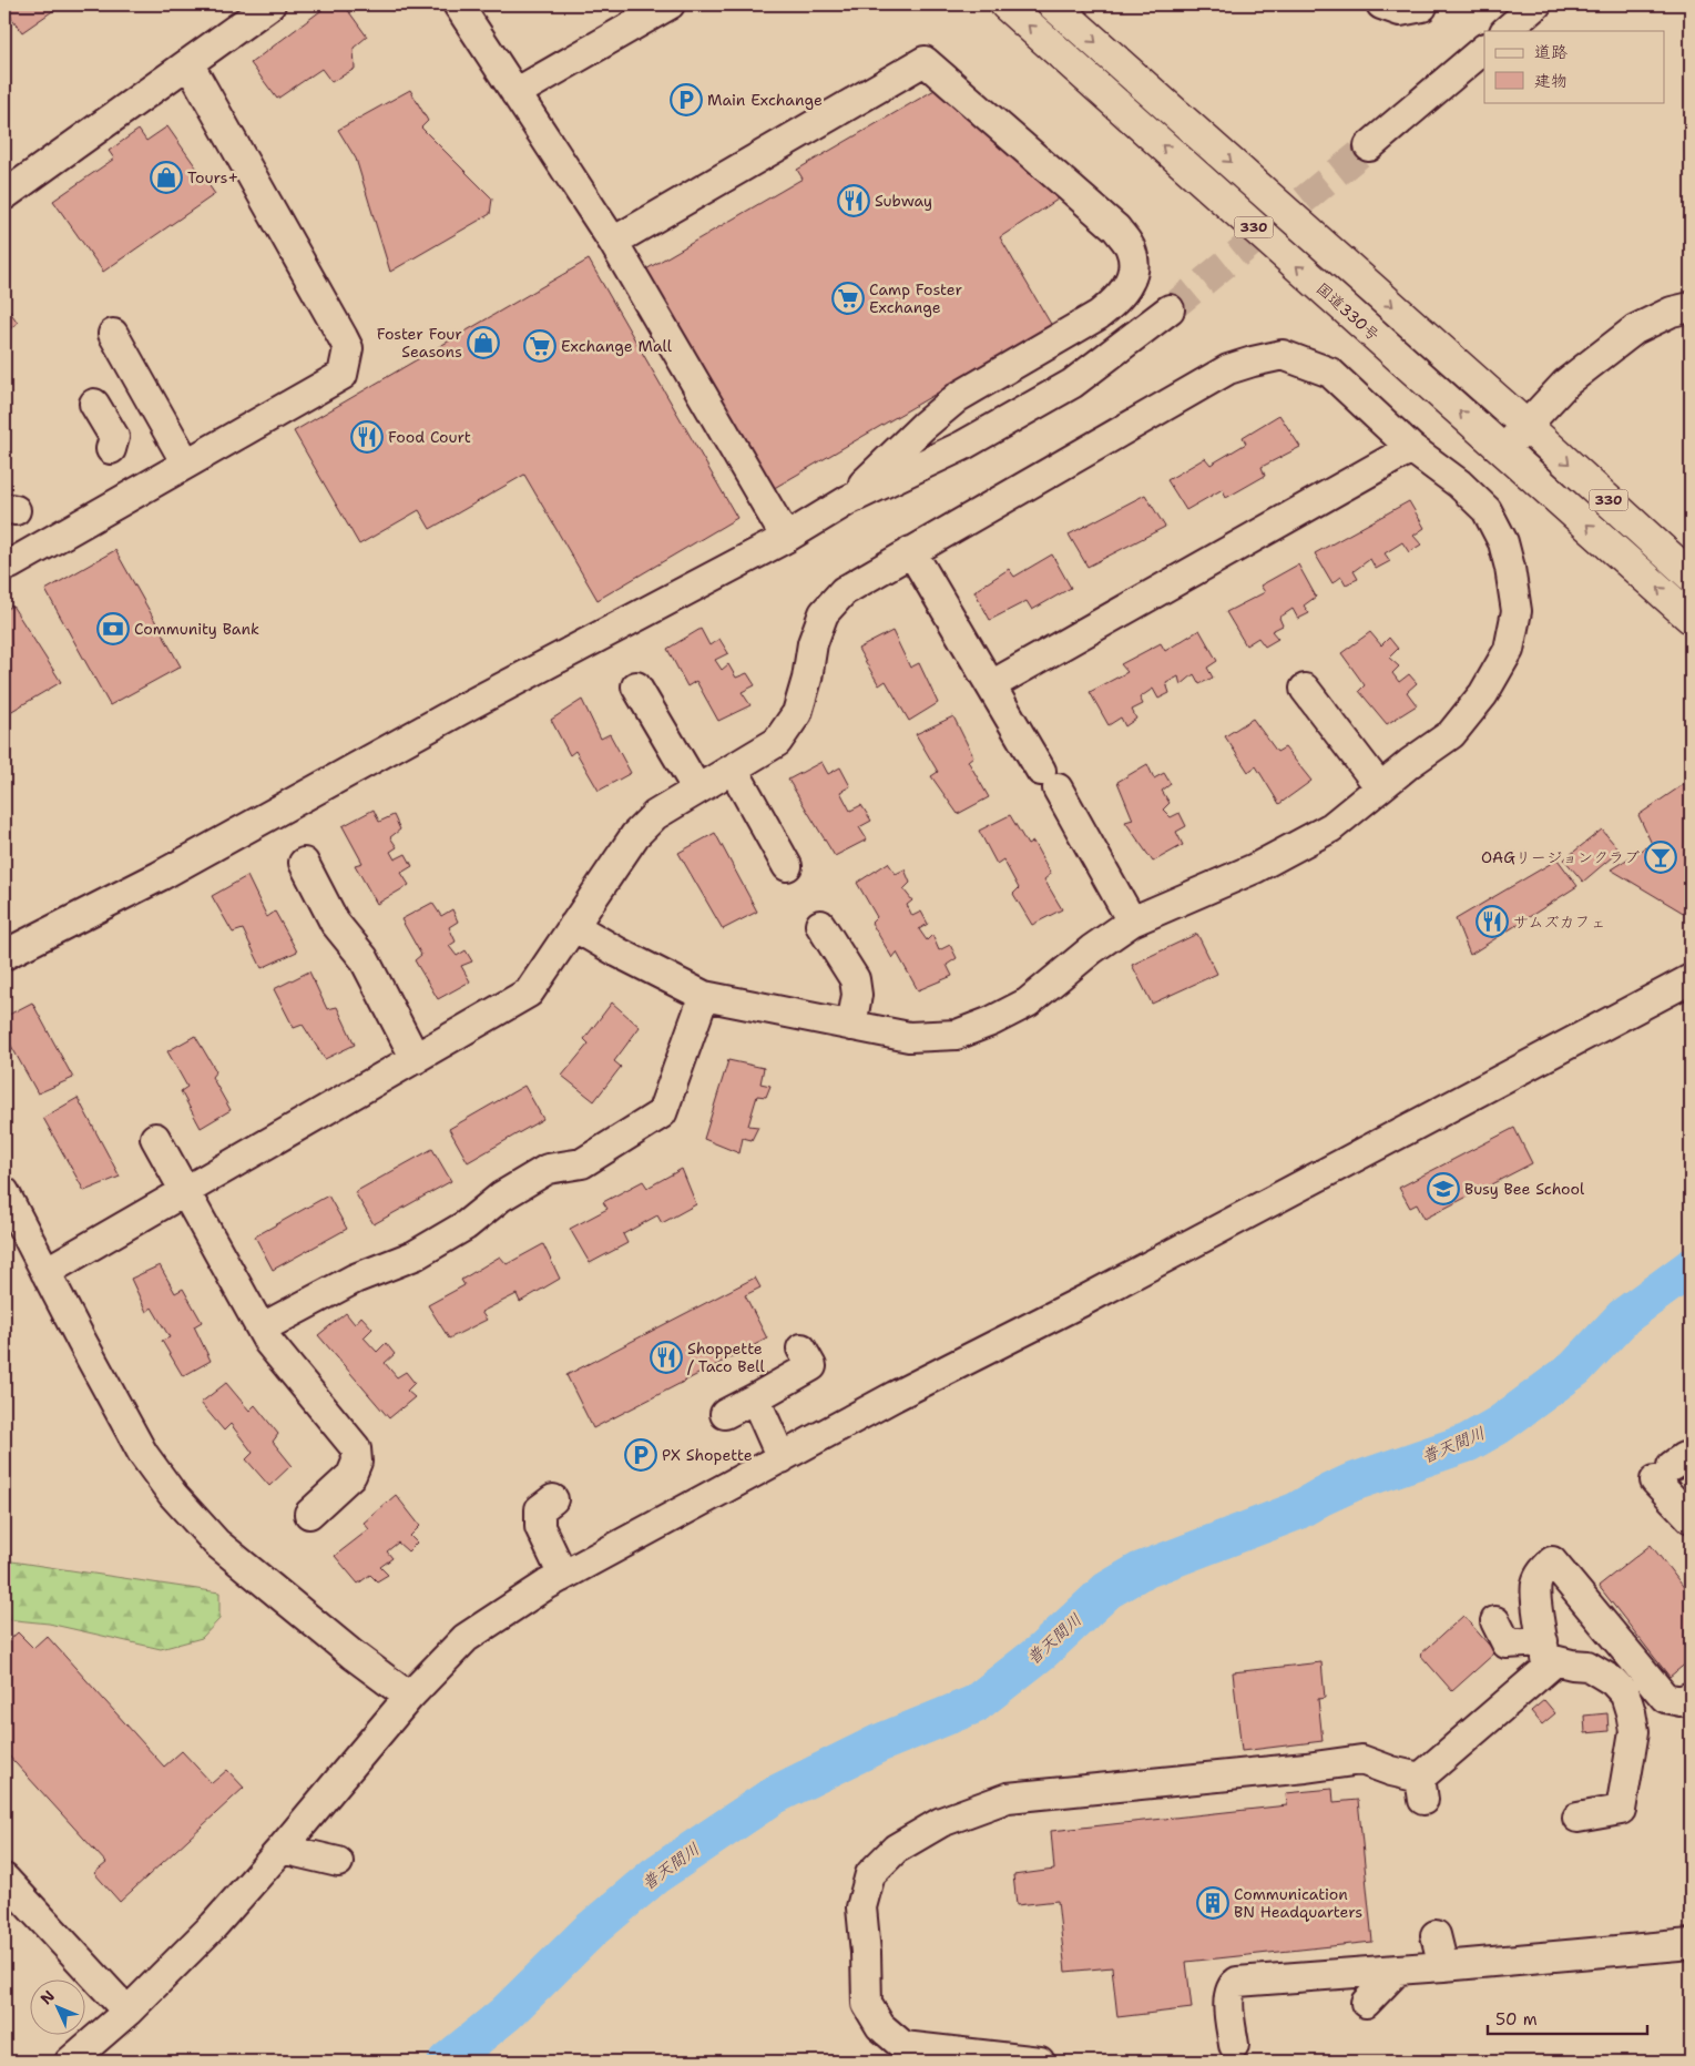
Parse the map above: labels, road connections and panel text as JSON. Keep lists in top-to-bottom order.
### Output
{
  "streets": {
    "highway": ["330", "国道330号"]
  },
  "water": ["普天間川"],
  "places": {
    "parking": ["Main Exchange", "PX Shopette"],
    "shop": ["Tours+", "Foster Four Seasons"],
    "restaurant": [
      "Subway",
      "Food Court",
      "サムズカフェ",
      "Shoppette / Taco Bell"
    ],
    "supermarket": ["Camp Foster Exchange", "Exchange Mall"],
    "bank": ["Community Bank"],
    "bar": ["OAGリージョンクラブ"],
    "school or university": ["Busy Bee School"],
    "building": ["Communication BN Headquarters"]
  },
  "legend": ["道路", "建物"],
  "scale_bar": "50 m",
  "north": "top left"
}
